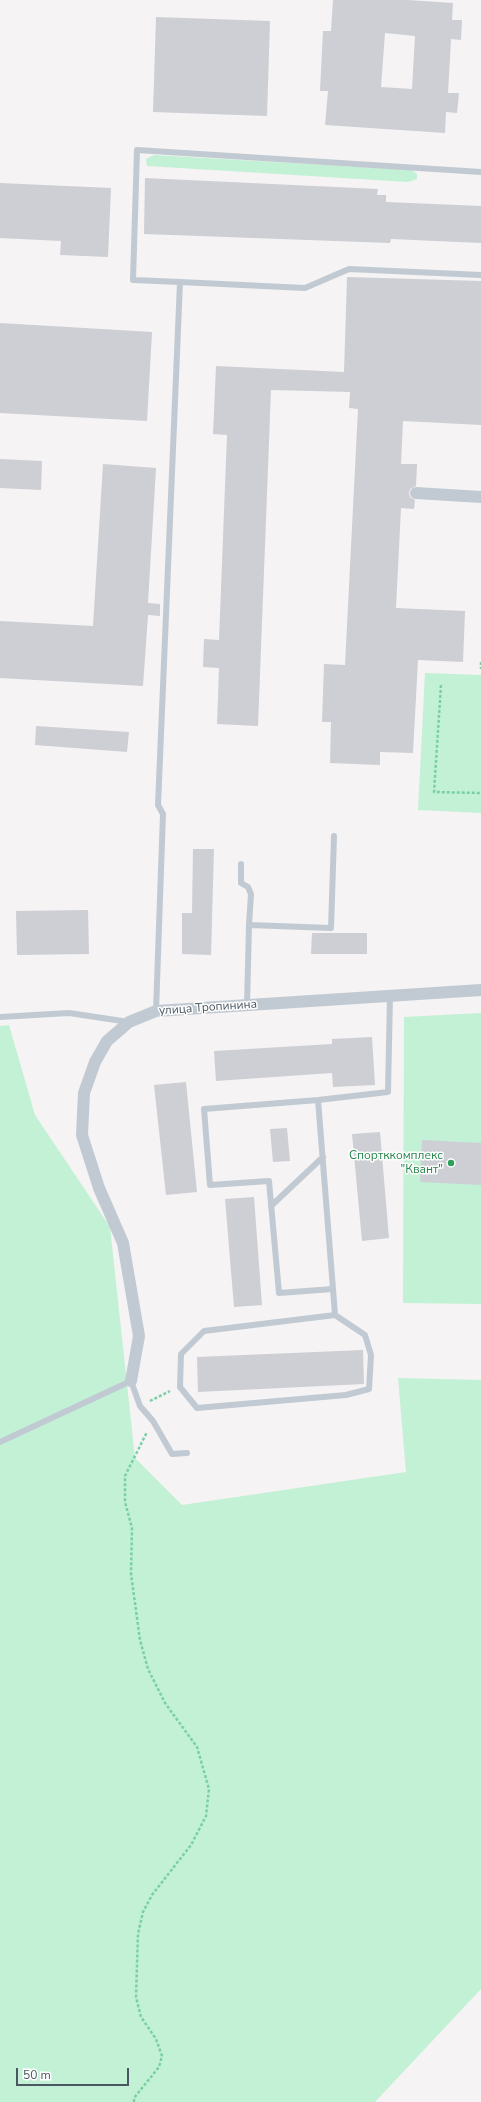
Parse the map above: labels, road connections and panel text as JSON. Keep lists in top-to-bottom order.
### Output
{
  "streets": {
    "street": ["улица Тропинина"]
  },
  "places": ["Спортккомплекс \"Квант\""],
  "scale_bar": "50 m"
}
